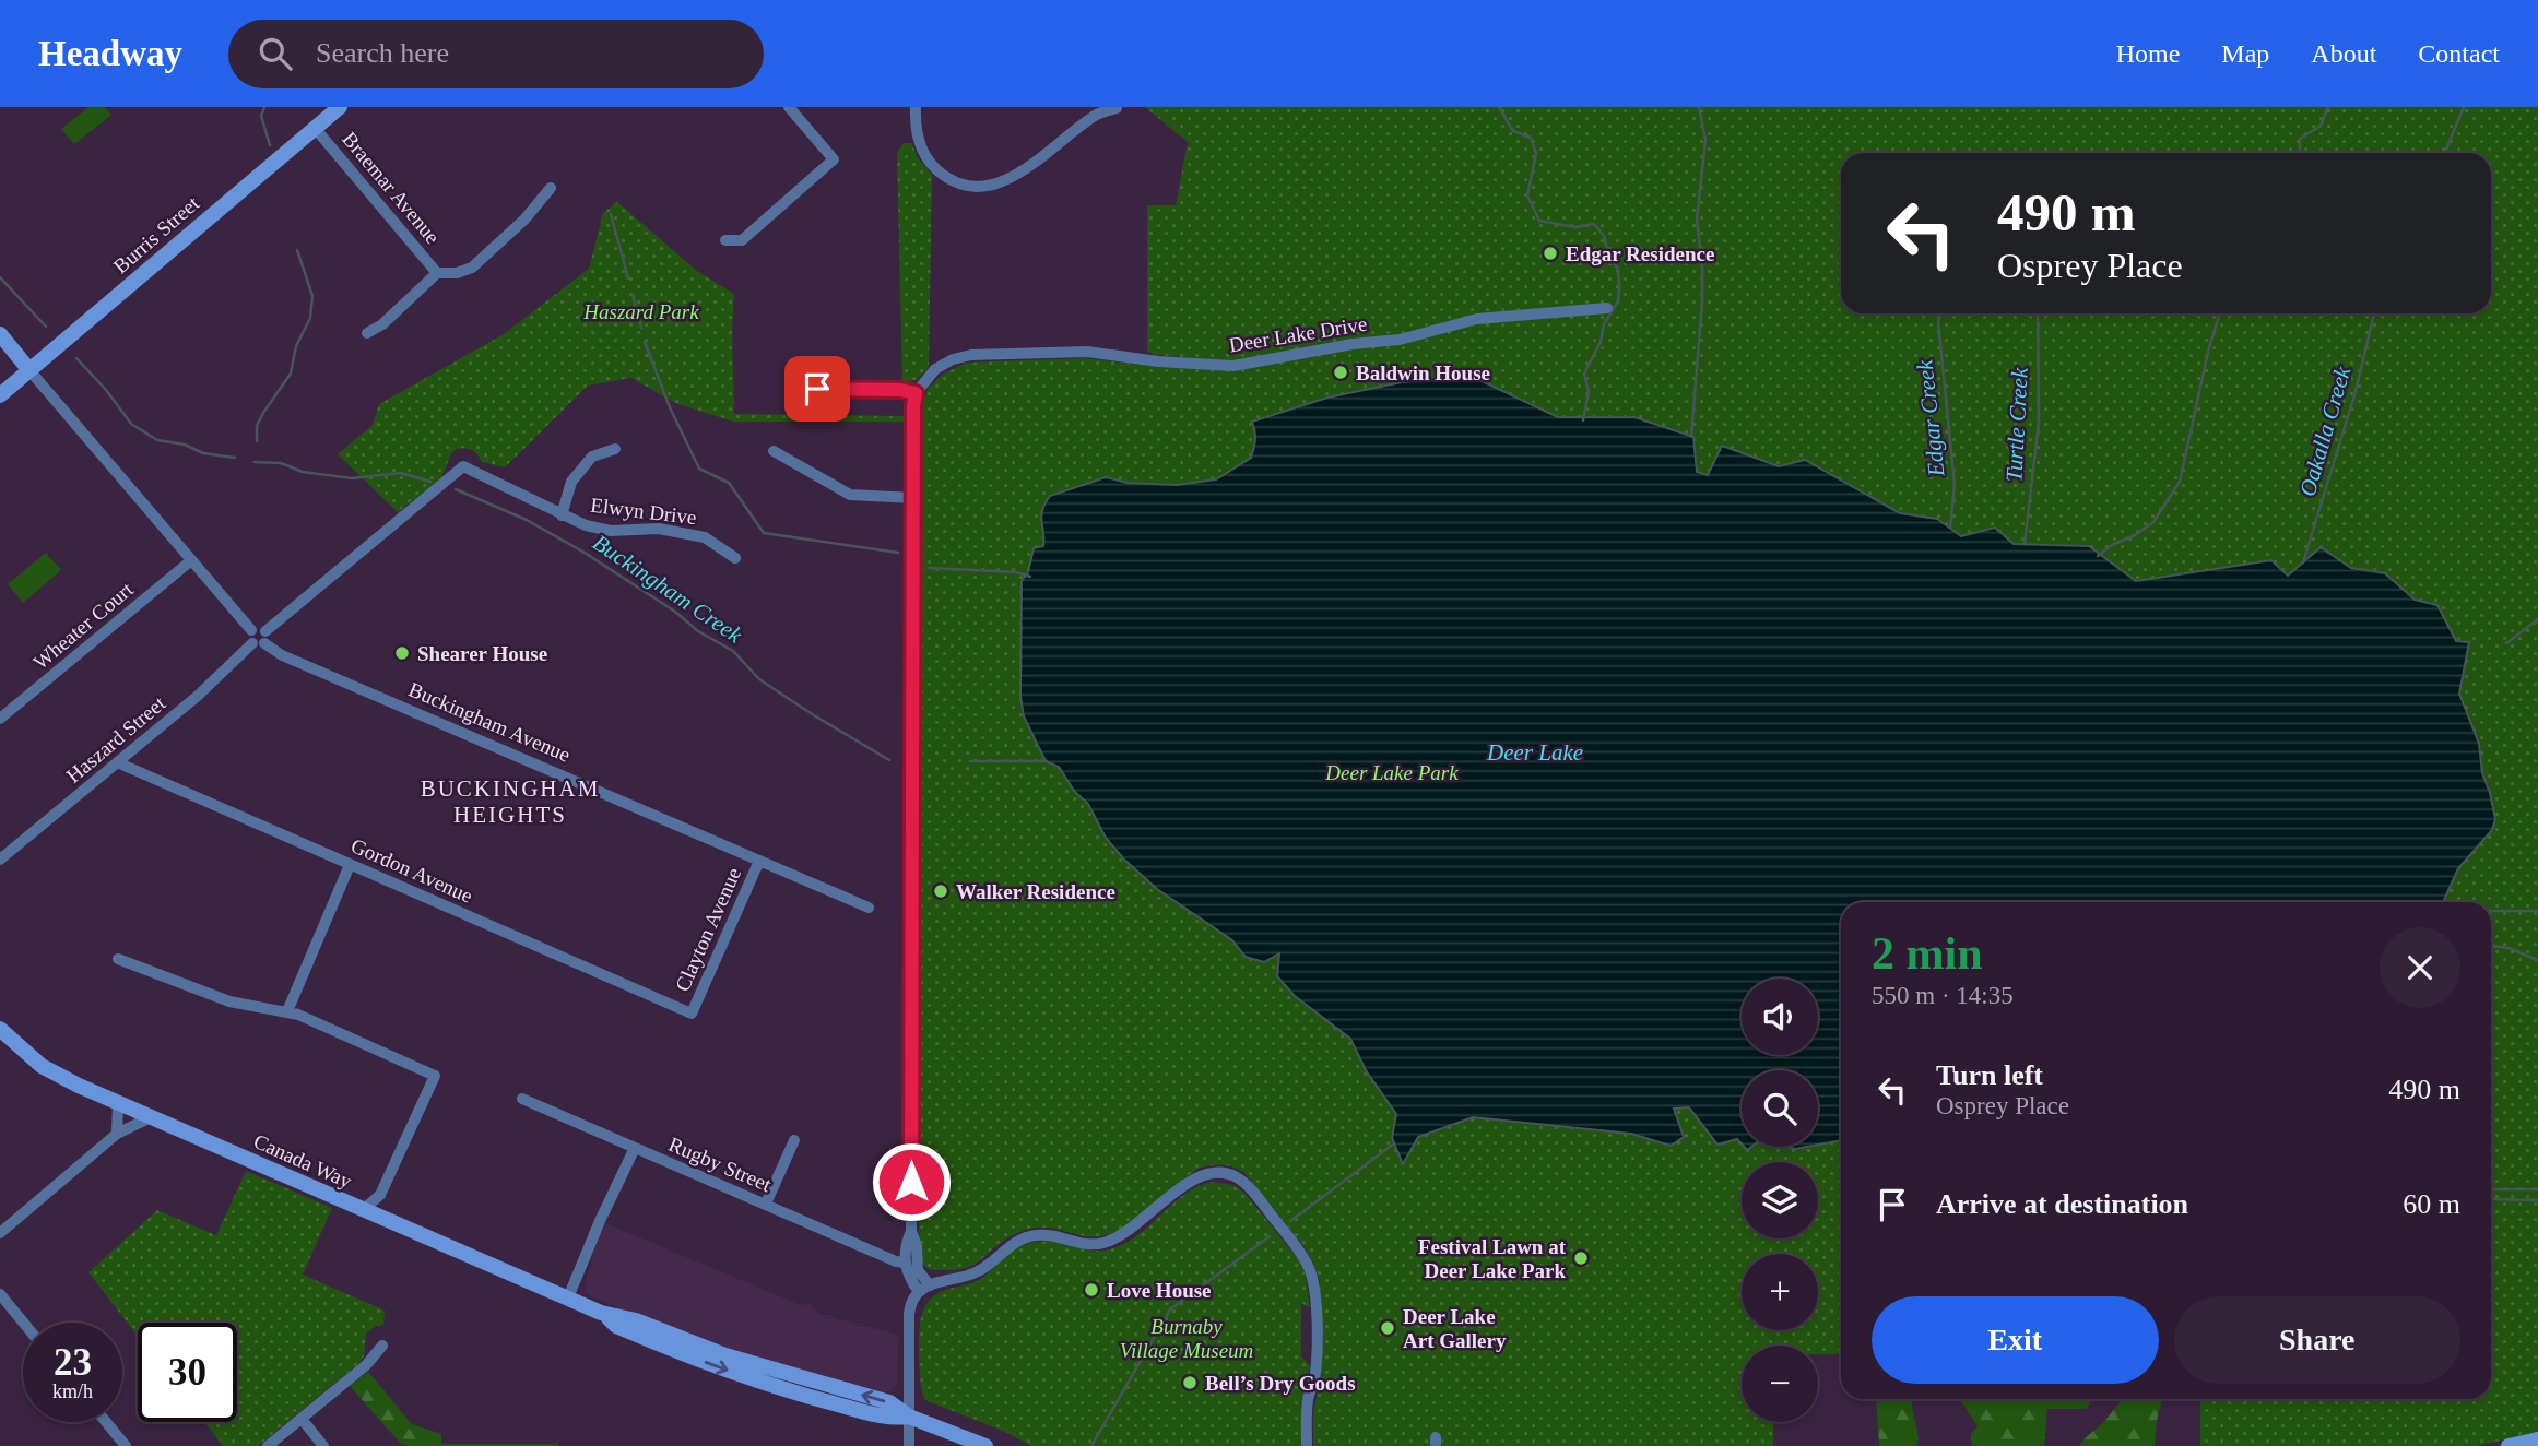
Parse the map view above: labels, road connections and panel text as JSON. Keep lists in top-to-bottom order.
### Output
{
  "streets": {
    "main road": ["Burris Street", "Canada Way"],
    "street": [
      "Braemar Avenue",
      "Deer Lake Drive",
      "Elwyn Drive",
      "Wheater Court",
      "Buckingham Avenue",
      "Haszard Street",
      "Gordon Avenue",
      "Clayton Avenue",
      "Rugby Street"
    ]
  },
  "crossings": [
    ["Braemar Avenue", "Burris Street"],
    ["Elwyn Drive", "Buckingham Avenue"],
    ["Elwyn Drive", "Haszard Street"],
    ["Buckingham Avenue", "Haszard Street"],
    ["Buckingham Avenue", "Clayton Avenue"],
    ["Haszard Street", "Gordon Avenue"],
    ["Gordon Avenue", "Clayton Avenue"]
  ],
  "districts": ["BUCKINGHAM HEIGHTS"],
  "water": [
    "Edgar Creek",
    "Turtle Creek",
    "Oakalla Creek",
    "Buckingham Creek",
    "Deer Lake"
  ],
  "parks": ["Haszard Park", "Deer Lake Park", "Burnaby Village Museum"],
  "places": [
    "Edgar Residence",
    "Baldwin House",
    "Shearer House",
    "Walker Residence",
    "Festival Lawn at Deer Lake Park",
    "Love House",
    "Deer Lake Art Gallery",
    "Bell’s Dry Goods"
  ],
  "page": {
    "header": "Headway",
    "search": "Search here",
    "nav": [
      "Home",
      "Map",
      "About",
      "Contact"
    ],
    "turn": ["490 m", "Osprey Place"],
    "heading": ["2 min", "550 m · 14:35"],
    "map_buttons": ["+", "−"],
    "list": [
      {
        "name": "Turn left",
        "note": "Osprey Place",
        "value": "490 m"
      },
      {
        "name": "Arrive at destination",
        "value": "60 m"
      }
    ],
    "buttons": ["Exit", "Share"],
    "speed": "23 km/h",
    "limit": "30"
  }
}
